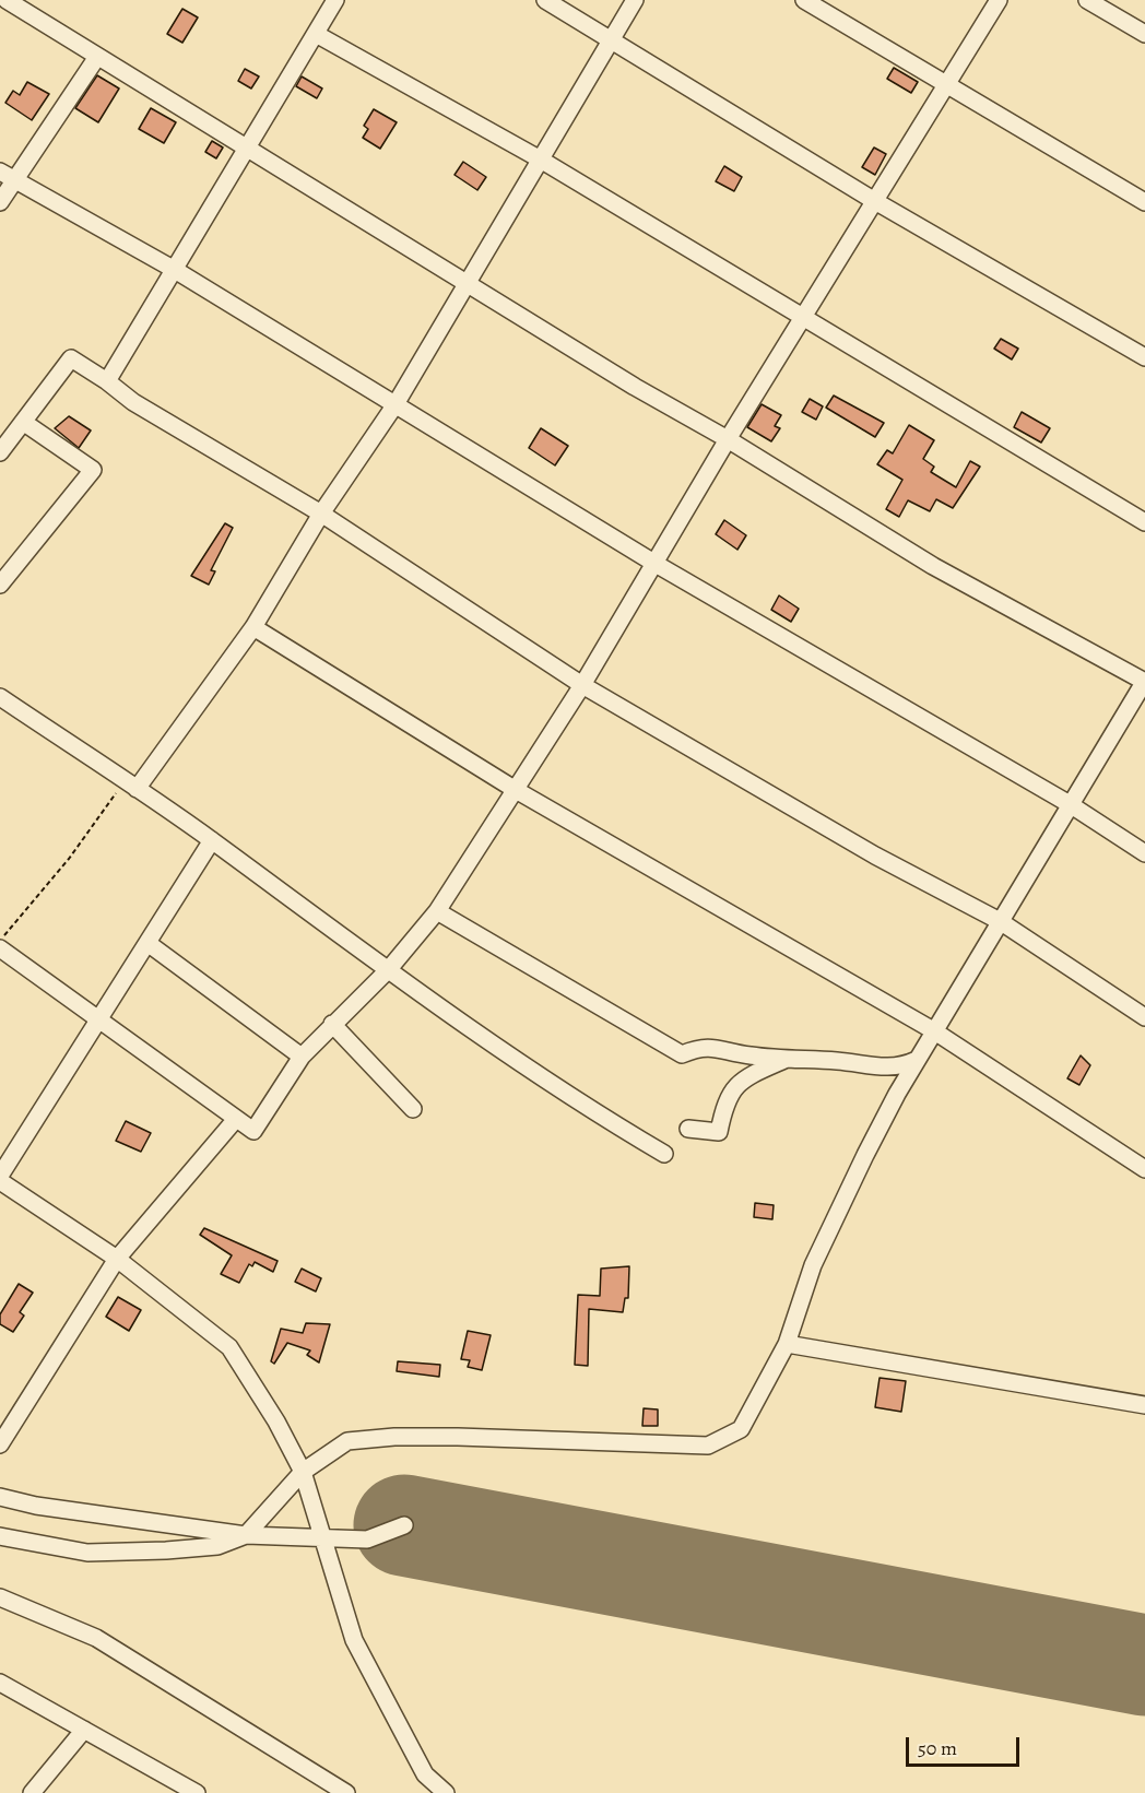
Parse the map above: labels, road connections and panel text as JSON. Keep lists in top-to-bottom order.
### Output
{
  "scale_bar": "50 m"
}
